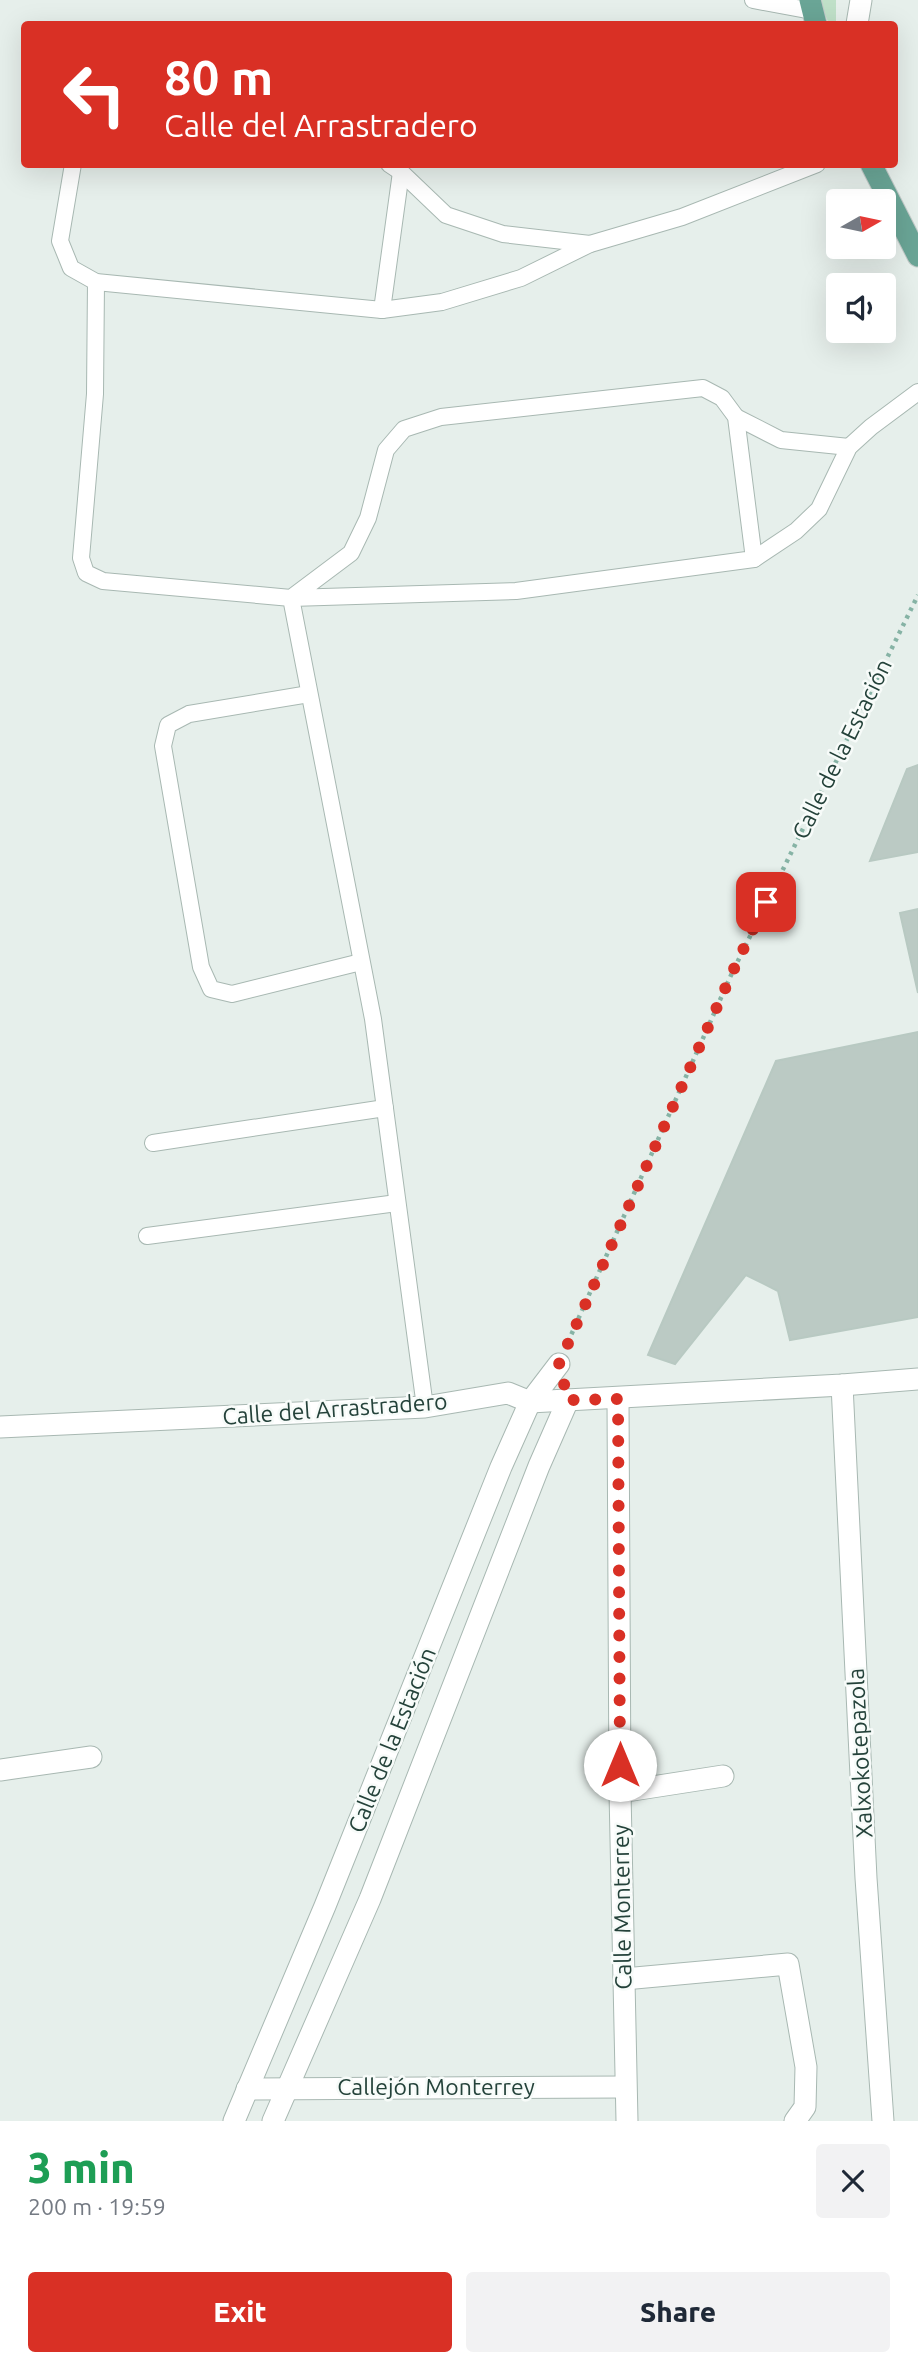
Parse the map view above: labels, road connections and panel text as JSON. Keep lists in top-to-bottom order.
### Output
{
  "streets": {
    "street": [
      "Calle de la Estación",
      "Calle del Arrastradero",
      "Xalxokotepazola",
      "Calle Monterrey",
      "Callejón Monterrey"
    ]
  },
  "crossings": [
    ["Calle de la Estación", "Calle del Arrastradero"],
    ["Calle de la Estación", "Callejón Monterrey"],
    ["Calle del Arrastradero", "Xalxokotepazola"],
    ["Calle del Arrastradero", "Calle Monterrey"],
    ["Calle Monterrey", "Callejón Monterrey"]
  ],
  "north": "right",
  "page": {
    "turn": ["80 m", "Calle del Arrastradero"],
    "heading": ["3 min", "200 m · 19:59"],
    "buttons": ["Exit", "Share"]
  }
}
